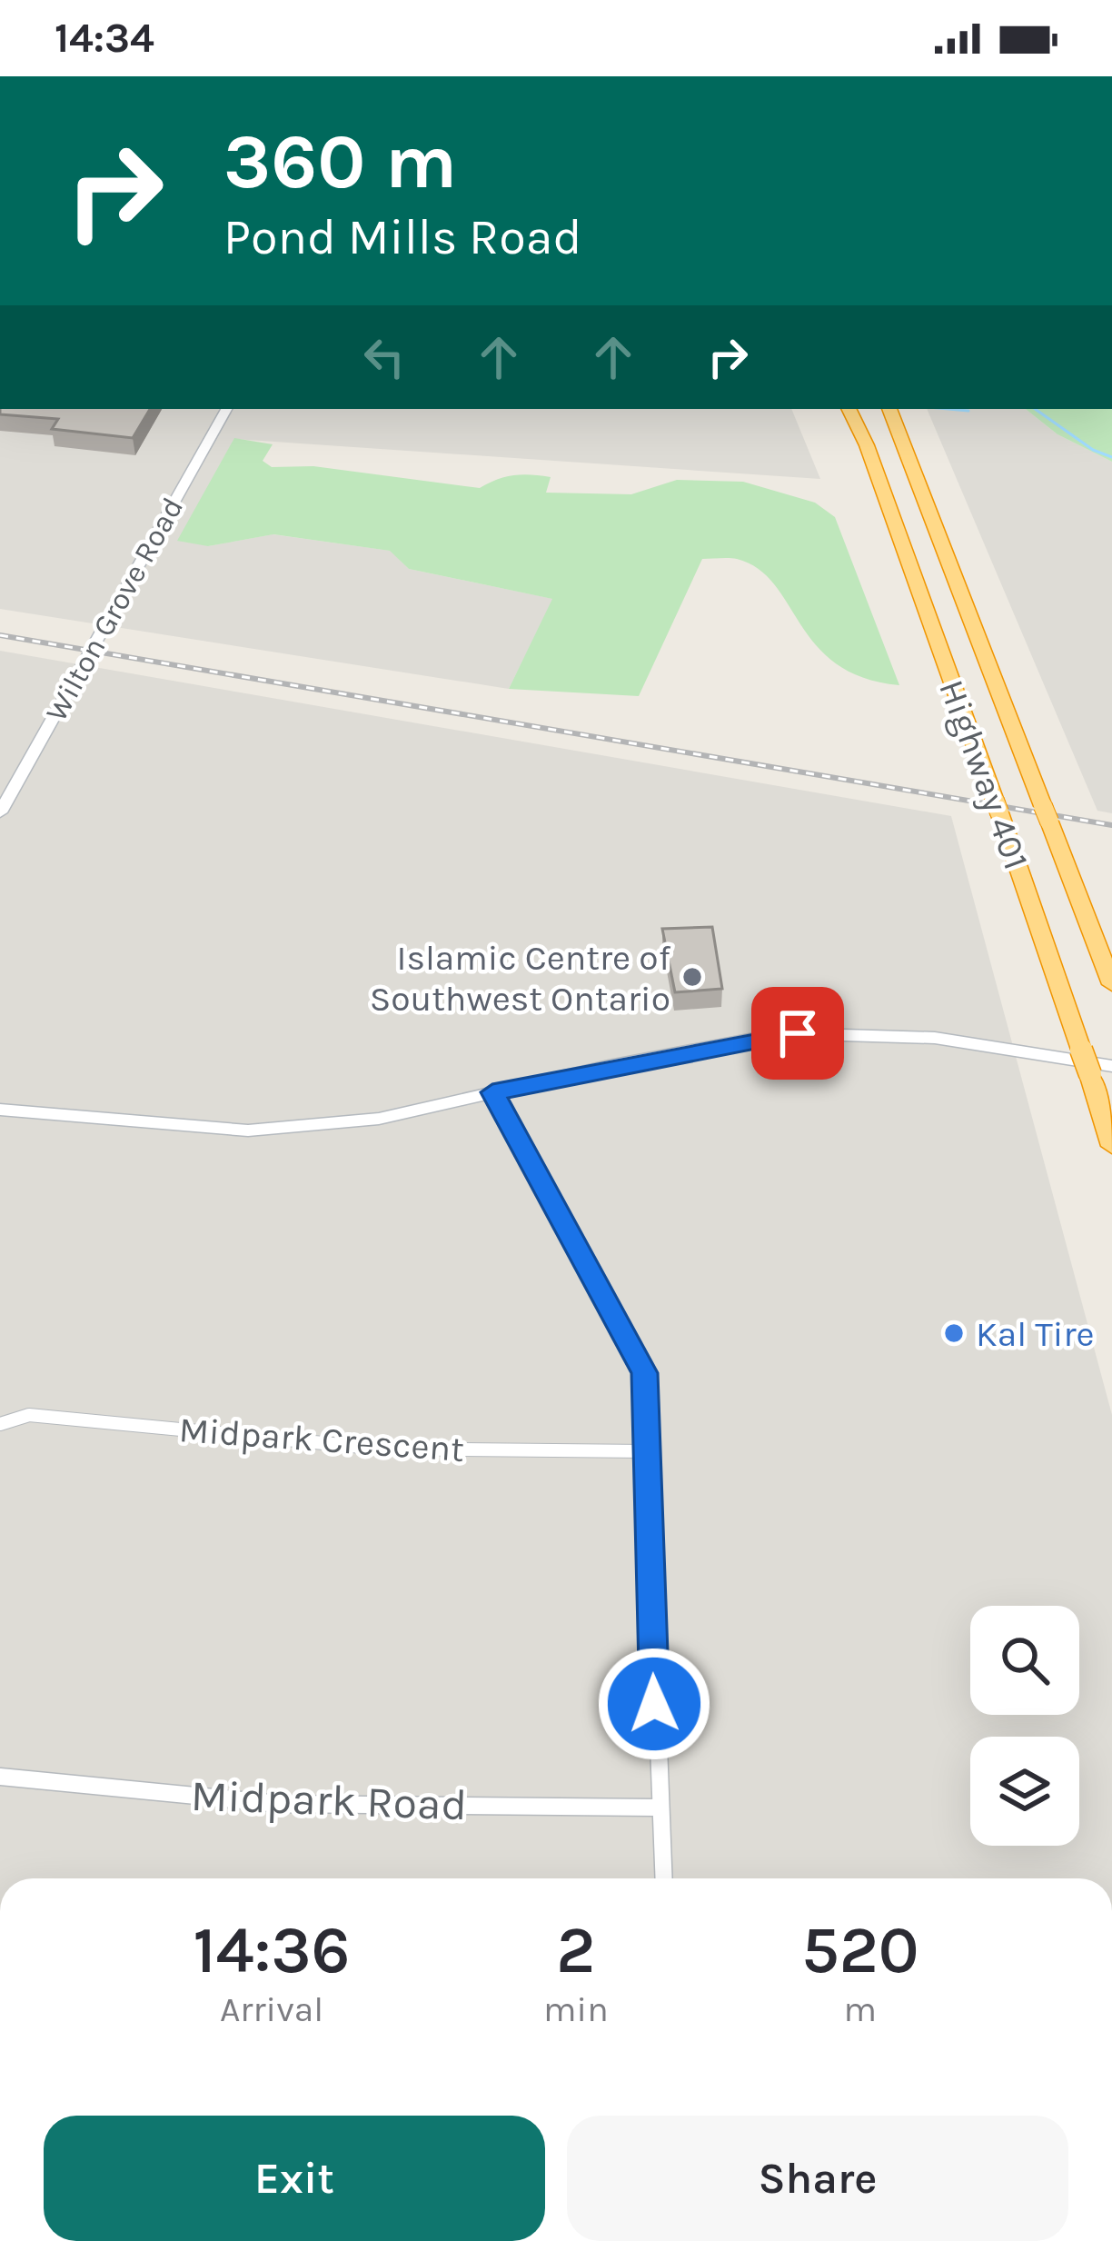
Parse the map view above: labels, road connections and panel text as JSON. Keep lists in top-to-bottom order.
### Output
{
  "streets": {
    "highway": ["Highway 401"],
    "main road": ["Wilton Grove Road"],
    "street": ["Midpark Crescent", "Midpark Road"]
  },
  "places": ["Islamic Centre of Southwest Ontario", "Kal Tire"],
  "page": {
    "status": "14:34",
    "turn": ["360 m", "Pond Mills Road"],
    "eta": [
      "14:36",
      "Arrival",
      "2",
      "min",
      "520",
      "m"
    ],
    "buttons": ["Exit", "Share"]
  }
}
